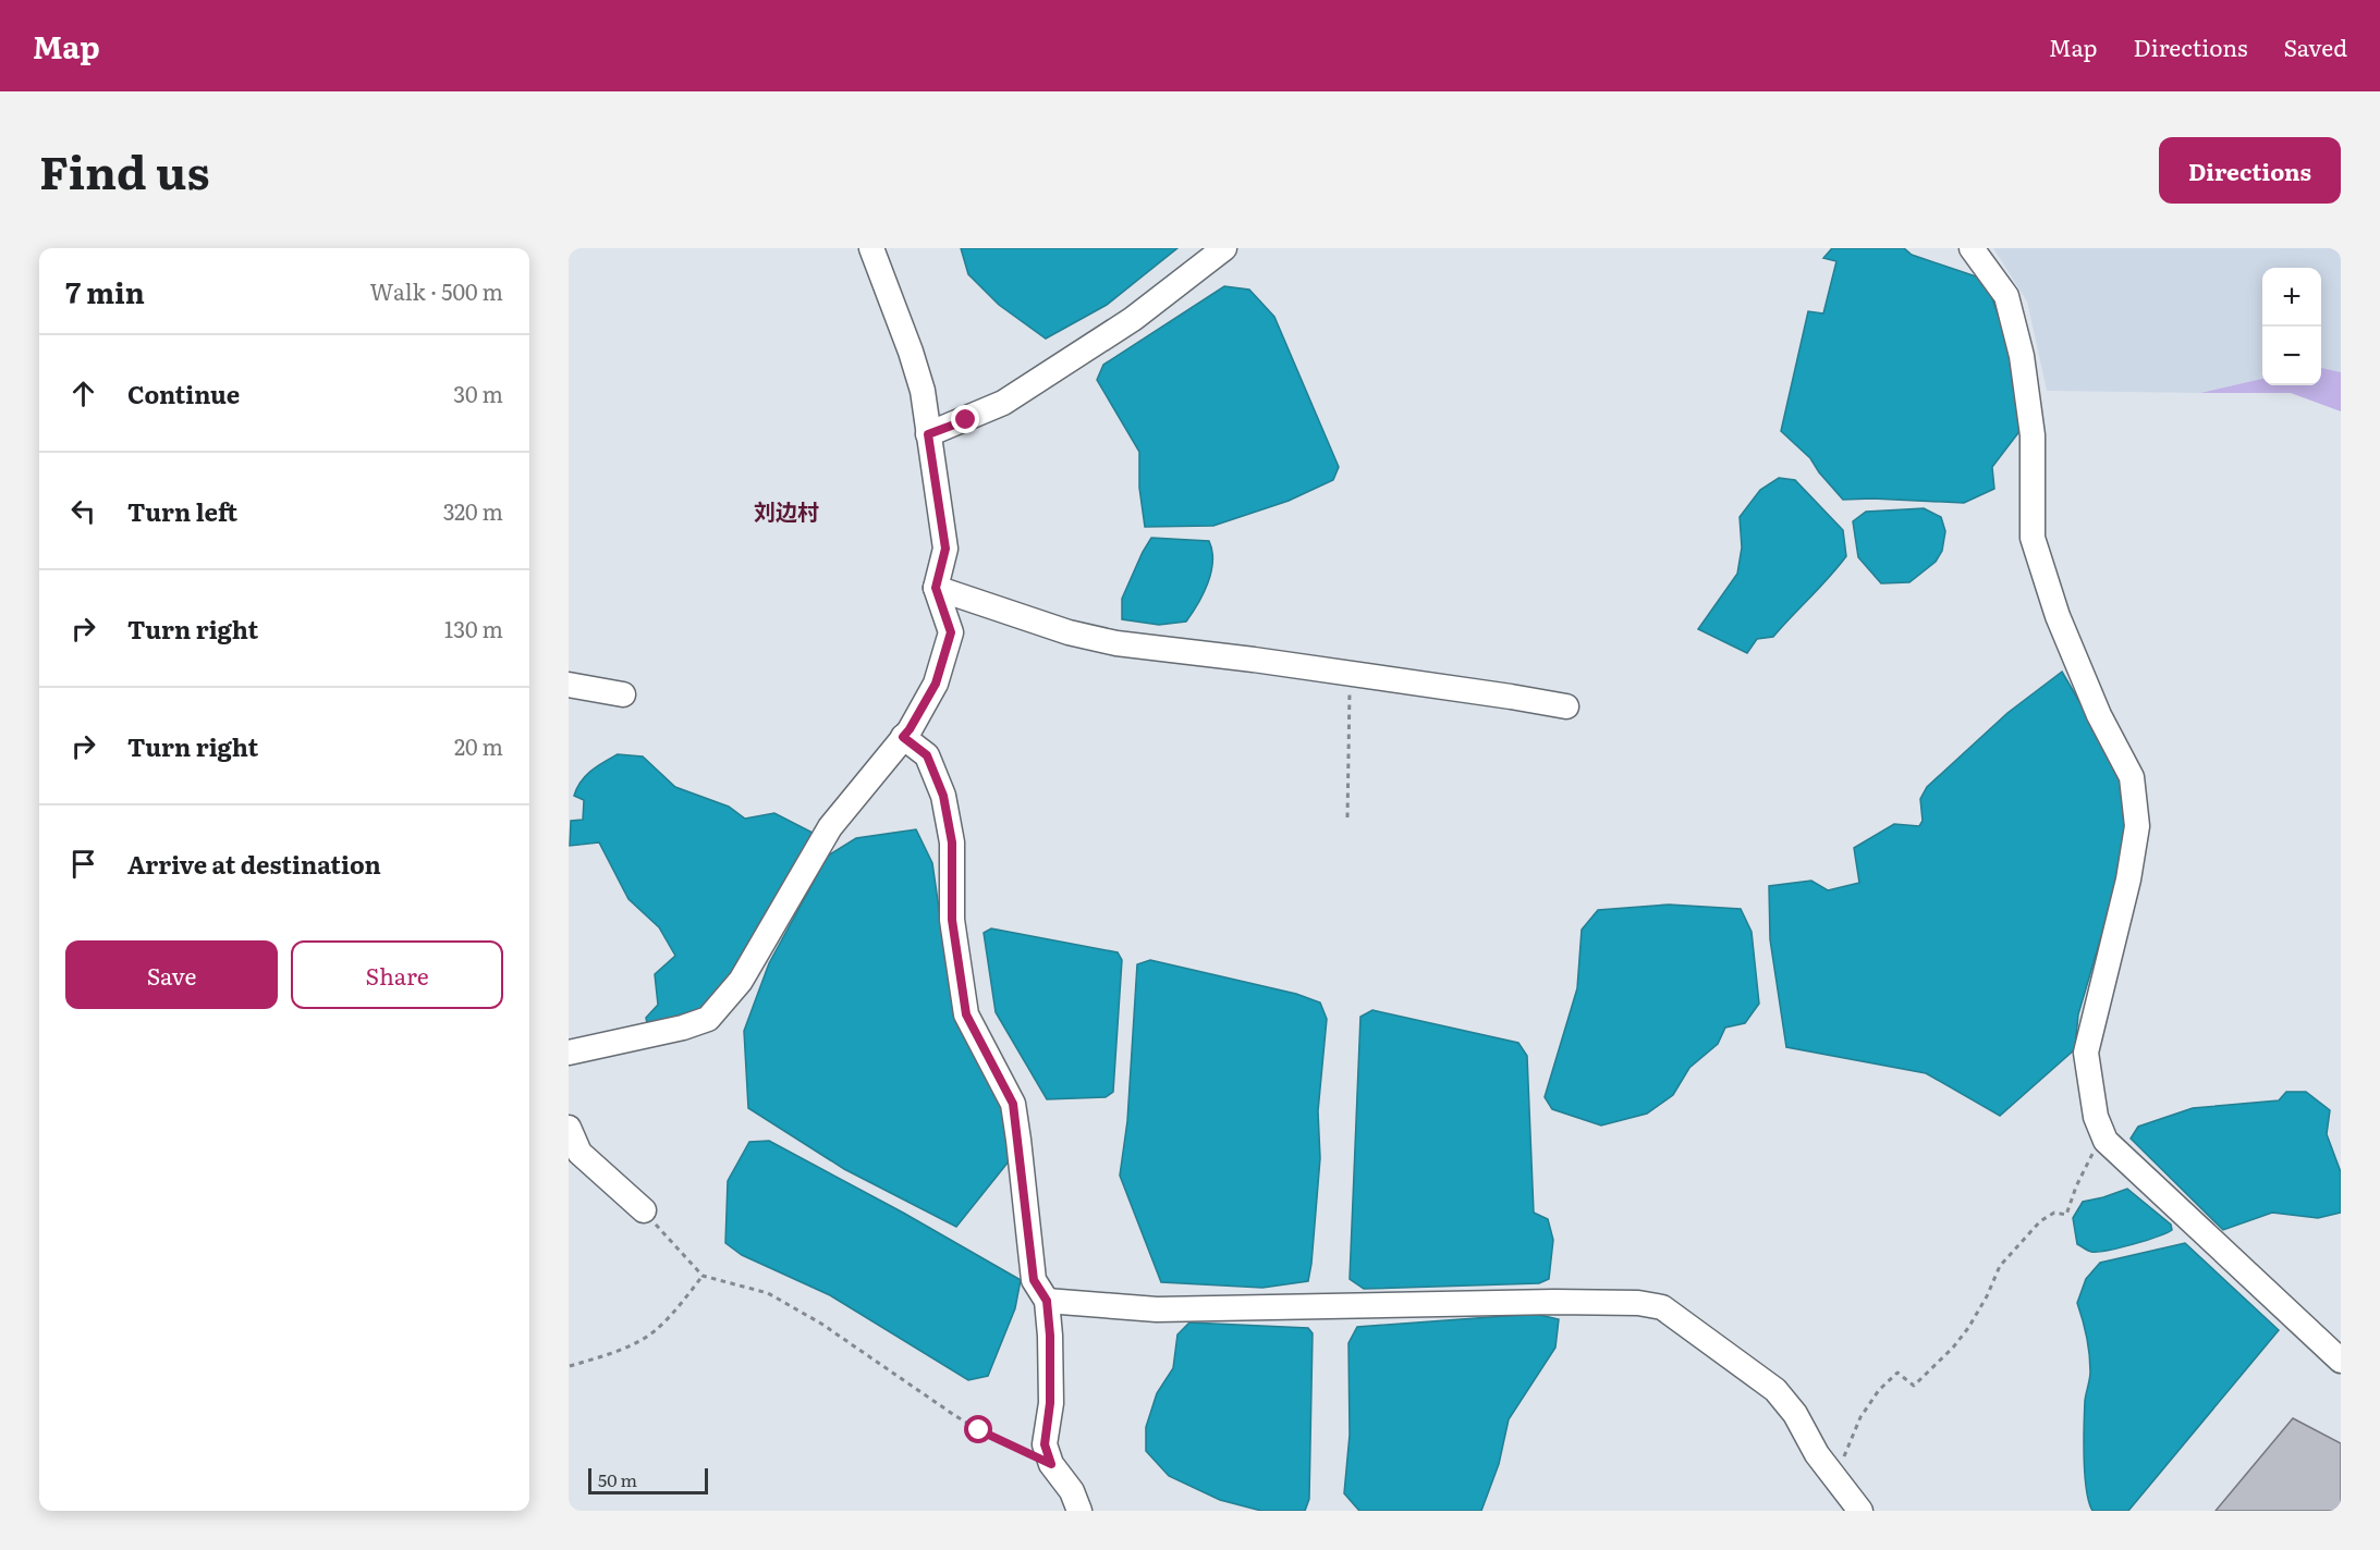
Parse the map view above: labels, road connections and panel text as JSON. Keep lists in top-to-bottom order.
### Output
{
  "districts": ["刘边村"],
  "scale_bar": "50 m",
  "page": {
    "header": "Map",
    "nav": ["Map", "Directions", "Saved"],
    "title": "Find us",
    "buttons": [
      "Directions",
      ["Save", "Share"]
    ],
    "heading": ["7 min", "Walk · 500 m"],
    "map_buttons": ["+", "−"],
    "list": [
      ["Continue", "30 m"],
      ["Turn left", "320 m"],
      ["Turn right", "130 m"],
      ["Turn right", "20 m"],
      "Arrive at destination"
    ],
    "scale": "50 m"
  }
}
